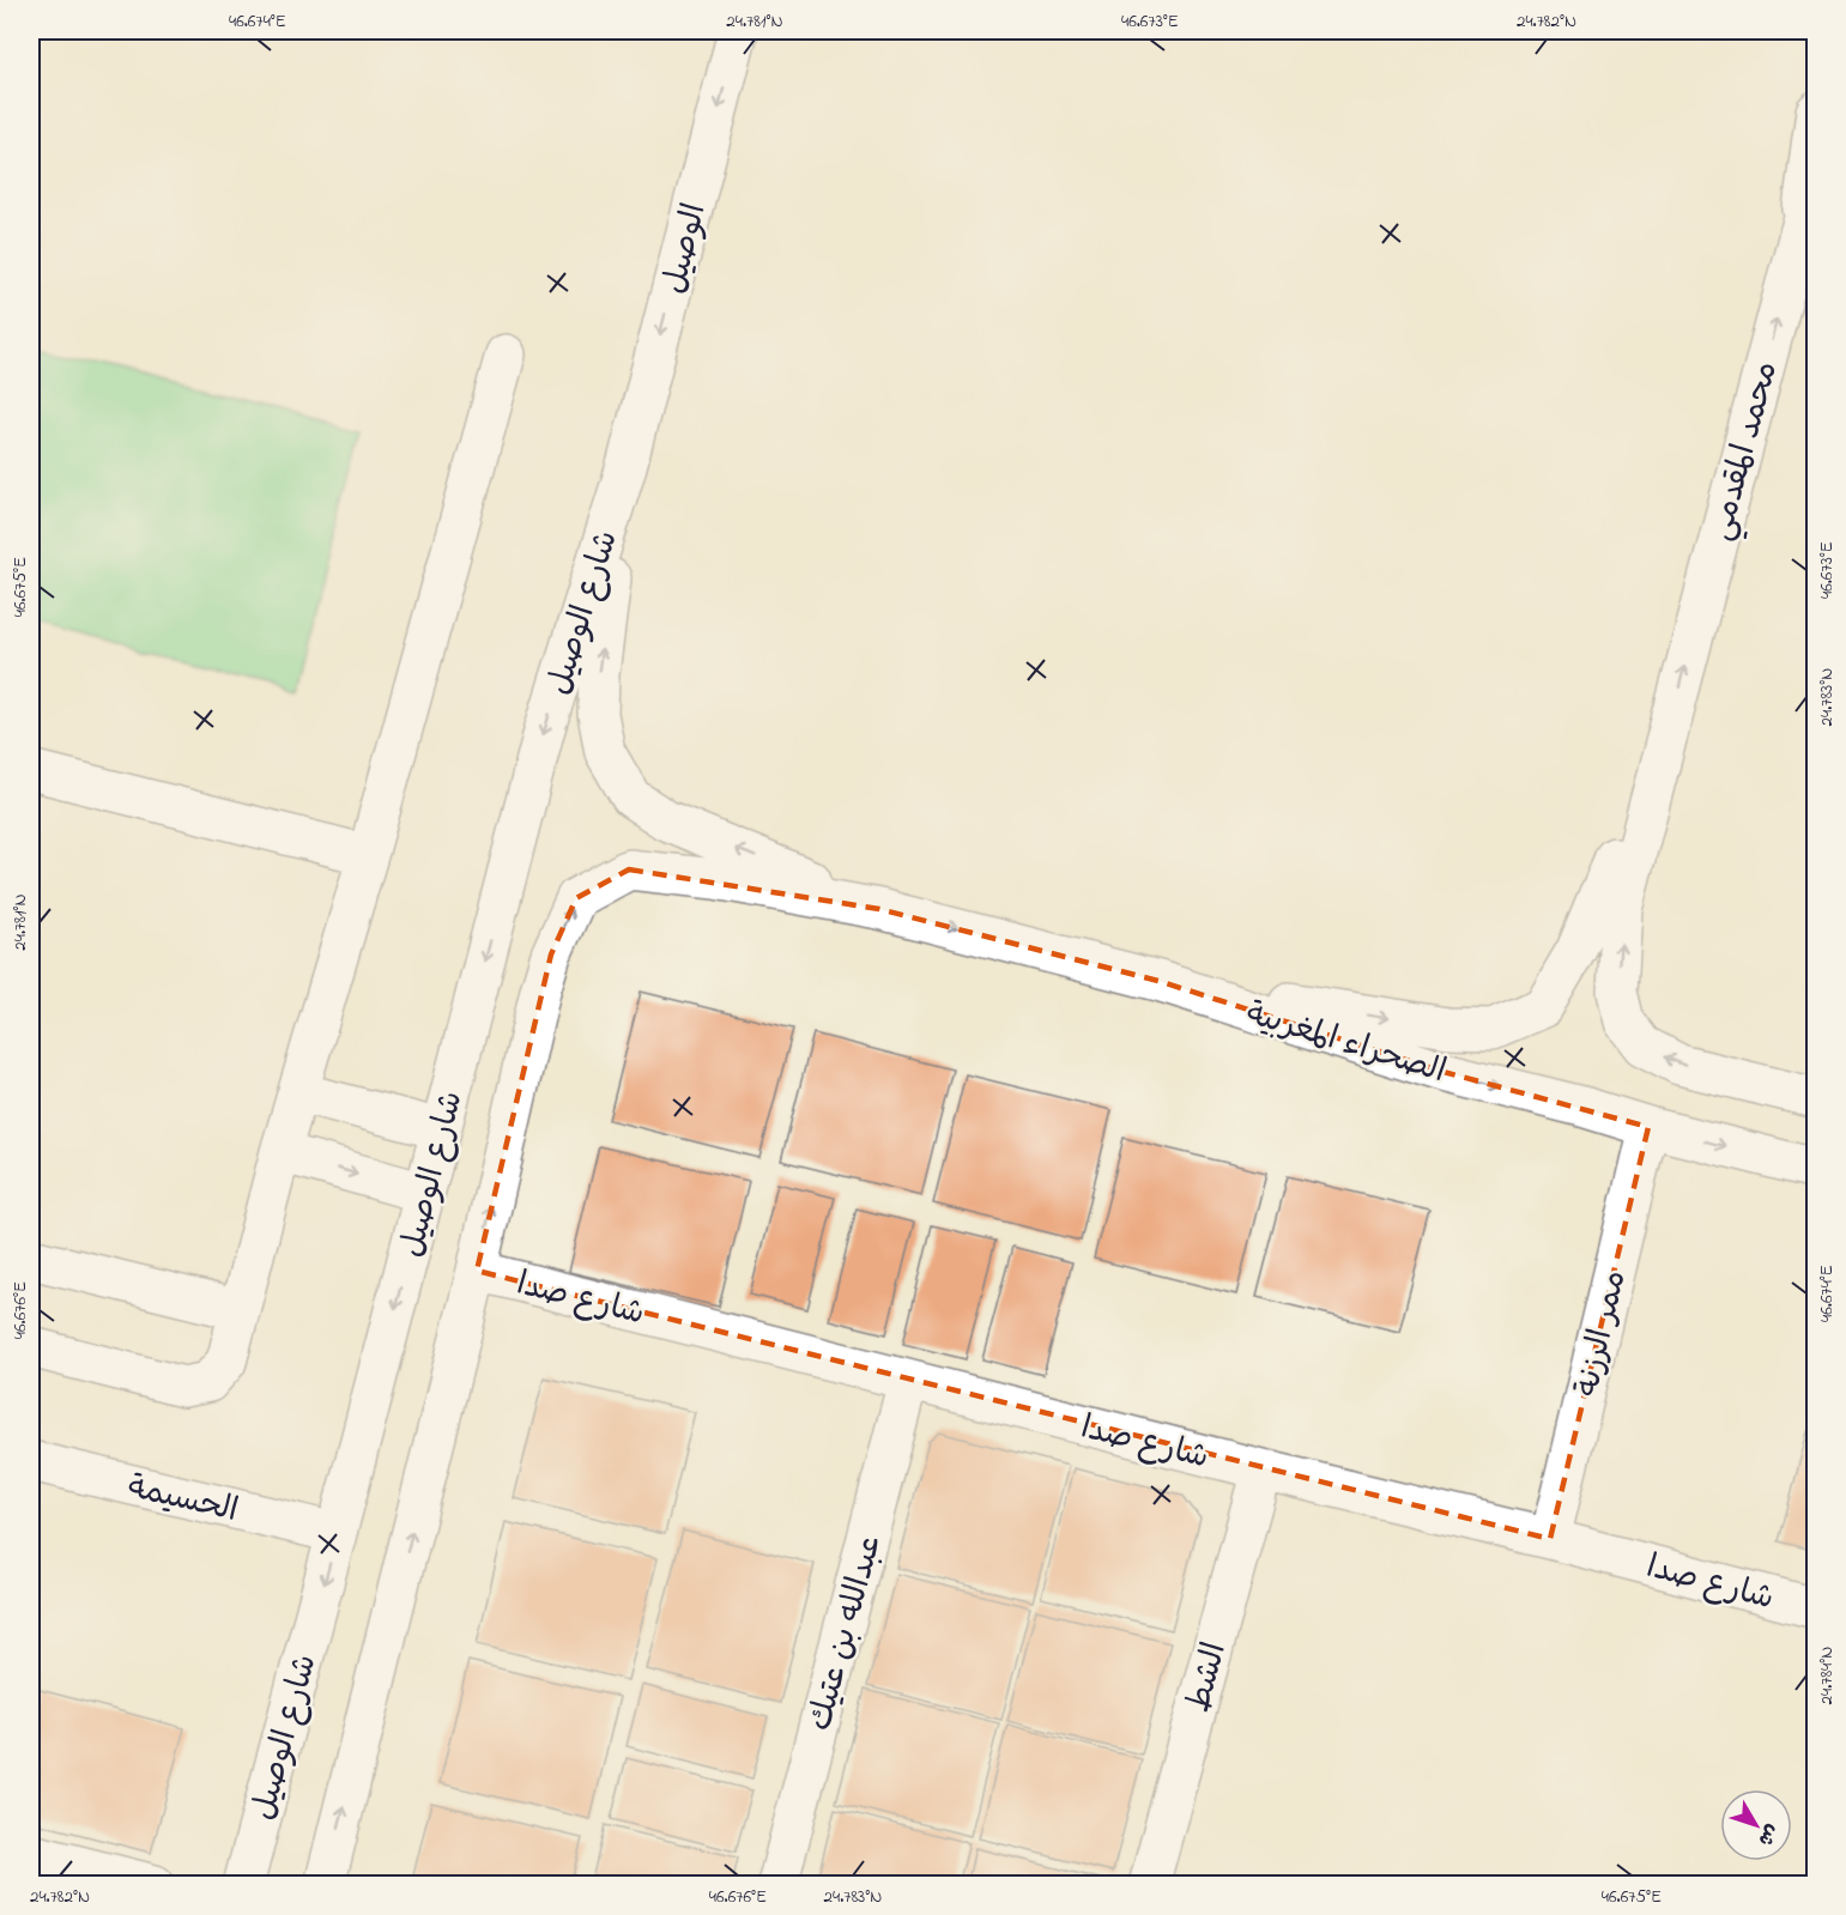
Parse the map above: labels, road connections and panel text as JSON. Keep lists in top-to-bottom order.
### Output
{
  "streets": {
    "street": [
      "الوصيل",
      "محمد المقدمي",
      "شارع الوصيل",
      "الصحراء المغربية",
      "شارع صدا",
      "ممر الرزنة",
      "الحسيمة",
      "عبدالله بن عتيك",
      "الشط"
    ]
  },
  "crossings": [
    ["الوصيل", "شارع الوصيل"],
    ["محمد المقدمي", "الصحراء المغربية"],
    ["شارع الوصيل", "الصحراء المغربية"],
    ["شارع الوصيل", "شارع صدا"],
    ["شارع الوصيل", "الحسيمة"],
    ["الصحراء المغربية", "ممر الرزنة"],
    ["شارع صدا", "ممر الرزنة"],
    ["شارع صدا", "عبدالله بن عتيك"],
    ["شارع صدا", "الشط"]
  ],
  "one_way": ["الوصيل", "الصحراء المغربية"],
  "north": "bottom right",
  "coordinates": [
    "46.674°E",
    "24.781°N",
    "46.673°E",
    "24.782°N",
    "46.675°E",
    "24.783°N",
    "46.676°E",
    "24.784°N"
  ]
}
